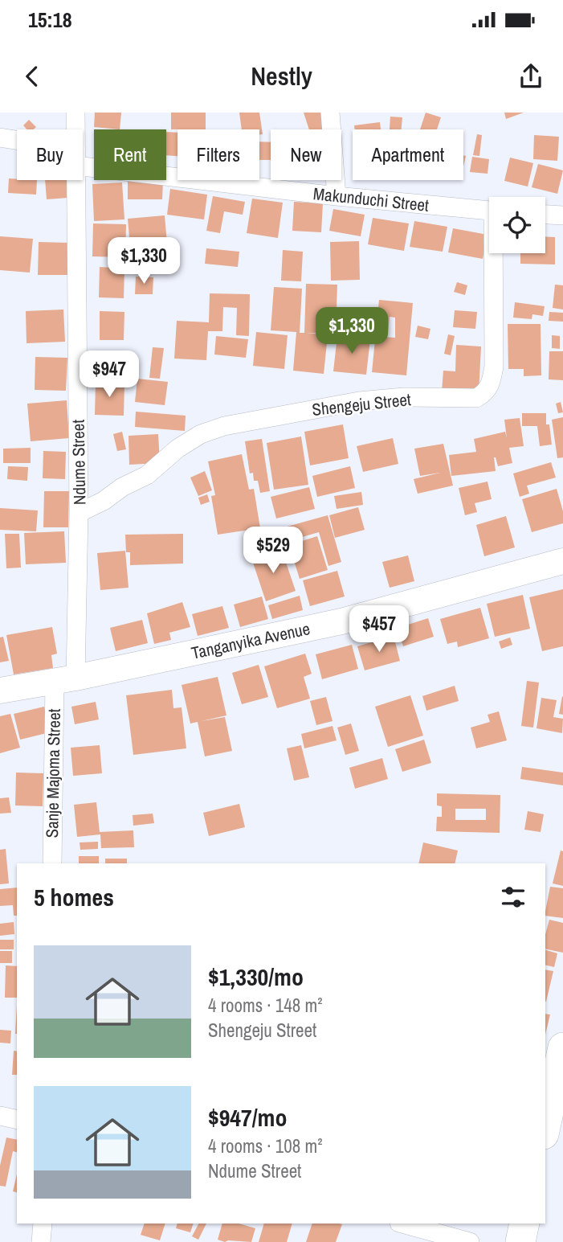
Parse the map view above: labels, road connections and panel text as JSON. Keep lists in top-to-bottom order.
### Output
{
  "streets": {
    "main road": ["Tanganyika Avenue"],
    "street": [
      "Makunduchi Street",
      "Shengeju Street",
      "Ndume Street",
      "Sanje Majoma Street"
    ]
  },
  "crossings": [
    ["Shengeju Street", "Ndume Street"],
    ["Ndume Street", "Tanganyika Avenue"],
    ["Ndume Street", "Sanje Majoma Street"],
    ["Tanganyika Avenue", "Sanje Majoma Street"]
  ],
  "page": {
    "status": "15:18",
    "header": "Nestly",
    "chip": [
      "Buy",
      "Rent",
      "Filters",
      "New",
      "Apartment"
    ],
    "price": [
      "$1,330",
      "$1,330",
      "$947",
      "$529",
      "$457"
    ],
    "heading": "5 homes",
    "list": [
      {
        "name": "$1,330/mo",
        "note": "4 rooms · 148 m² · Shengeju Street"
      },
      {
        "name": "$947/mo",
        "note": "4 rooms · 108 m² · Ndume Street"
      }
    ]
  }
}
